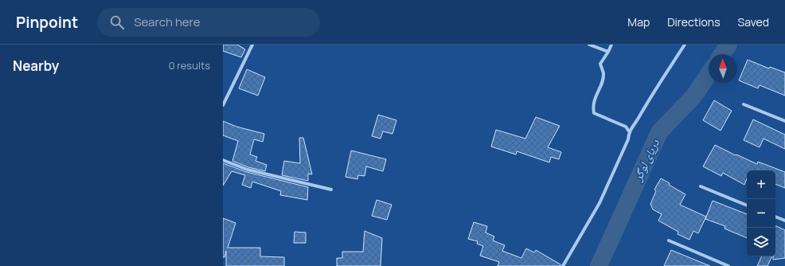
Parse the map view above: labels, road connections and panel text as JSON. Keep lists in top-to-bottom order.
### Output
{
  "water": ["دریای لوگر"],
  "north": "top",
  "page": {
    "header": "Pinpoint",
    "search": "Search here",
    "nav": ["Map", "Directions", "Saved"],
    "heading": ["Nearby", "0 results"],
    "map_buttons": ["+", "−"]
  }
}
